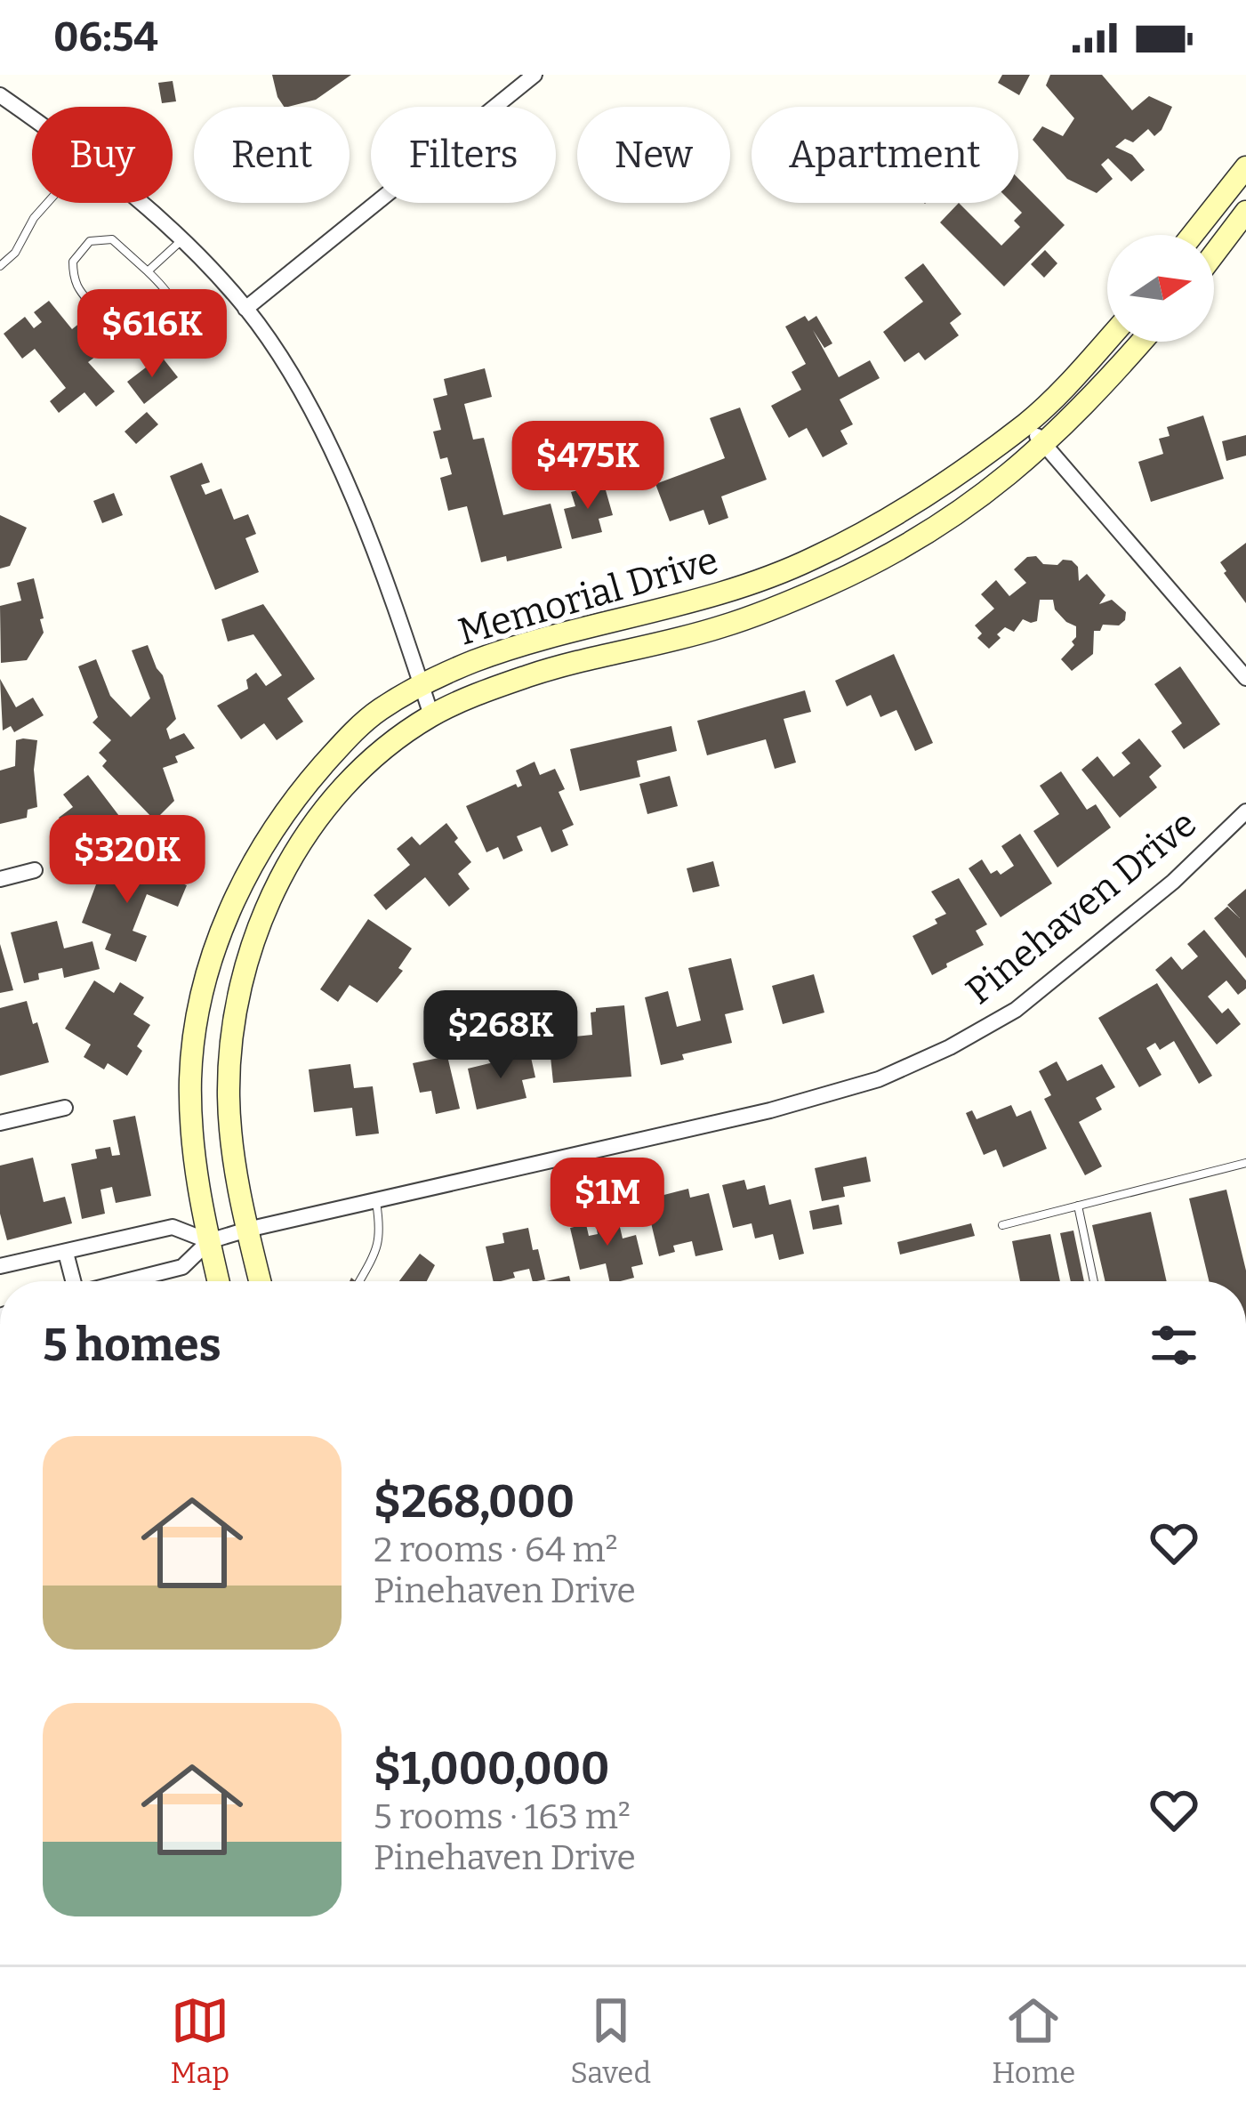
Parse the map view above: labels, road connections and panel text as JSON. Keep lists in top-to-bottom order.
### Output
{
  "streets": {
    "main road": ["Memorial Drive"],
    "street": ["Pinehaven Drive"]
  },
  "crossings": [
    ["Memorial Drive", "Pinehaven Drive"]
  ],
  "north": "right",
  "page": {
    "status": "06:54",
    "chip": [
      "Buy",
      "Rent",
      "Filters",
      "New",
      "Apartment"
    ],
    "price": [
      "$616K",
      "$475K",
      "$320K",
      "$268K",
      "$1M"
    ],
    "heading": "5 homes",
    "list": [
      {
        "name": "$268,000",
        "note": "2 rooms · 64 m² · Pinehaven Drive"
      },
      {
        "name": "$1,000,000",
        "note": "5 rooms · 163 m² · Pinehaven Drive"
      }
    ],
    "tabs": ["Map", "Saved", "Home"]
  }
}
